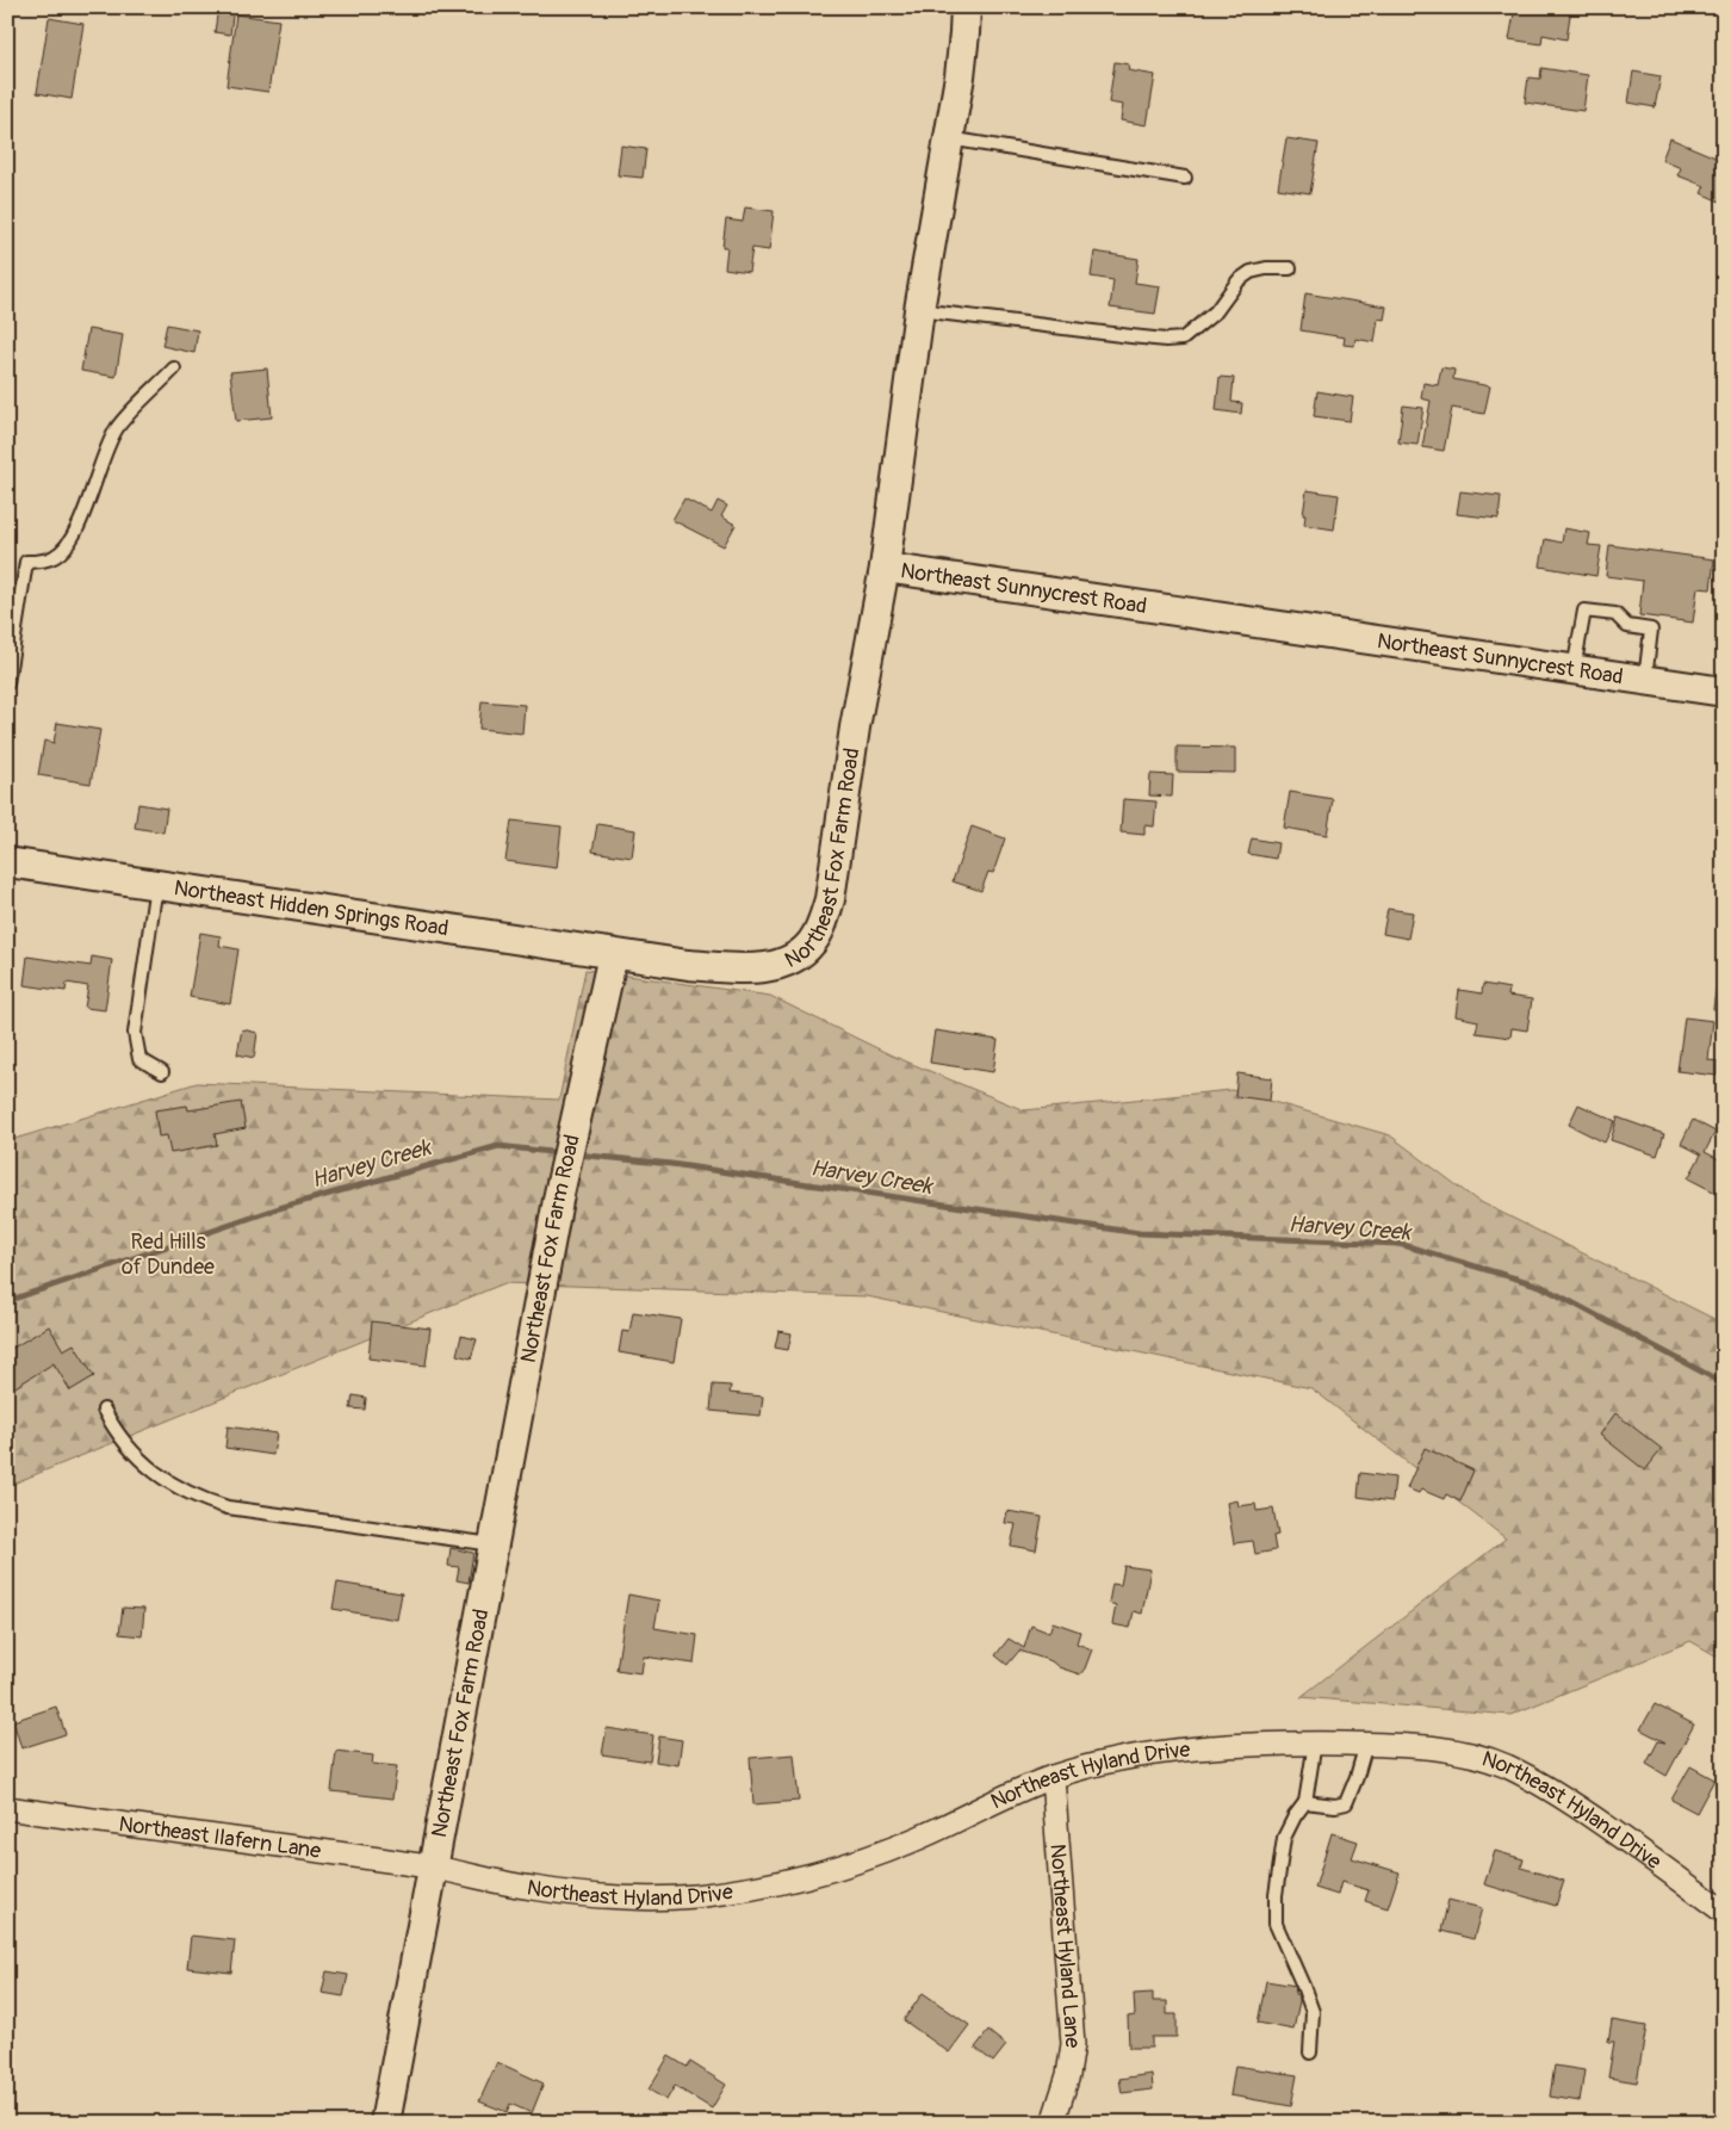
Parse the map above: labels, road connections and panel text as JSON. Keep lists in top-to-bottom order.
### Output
{
  "streets": {
    "street": [
      "Northeast Sunnycrest Road",
      "Northeast Fox Farm Road",
      "Northeast Hidden Springs Road",
      "Northeast Hyland Drive",
      "Northeast Ilafern Lane",
      "Northeast Hyland Lane"
    ]
  },
  "crossings": [
    ["Northeast Sunnycrest Road", "Northeast Fox Farm Road"],
    ["Northeast Fox Farm Road", "Northeast Hidden Springs Road"],
    ["Northeast Fox Farm Road", "Northeast Hyland Drive"],
    ["Northeast Fox Farm Road", "Northeast Ilafern Lane"],
    ["Northeast Hyland Drive", "Northeast Ilafern Lane"],
    ["Northeast Hyland Drive", "Northeast Hyland Lane"]
  ],
  "water": ["Harvey Creek"],
  "parks": ["Red Hills of Dundee"]
}
